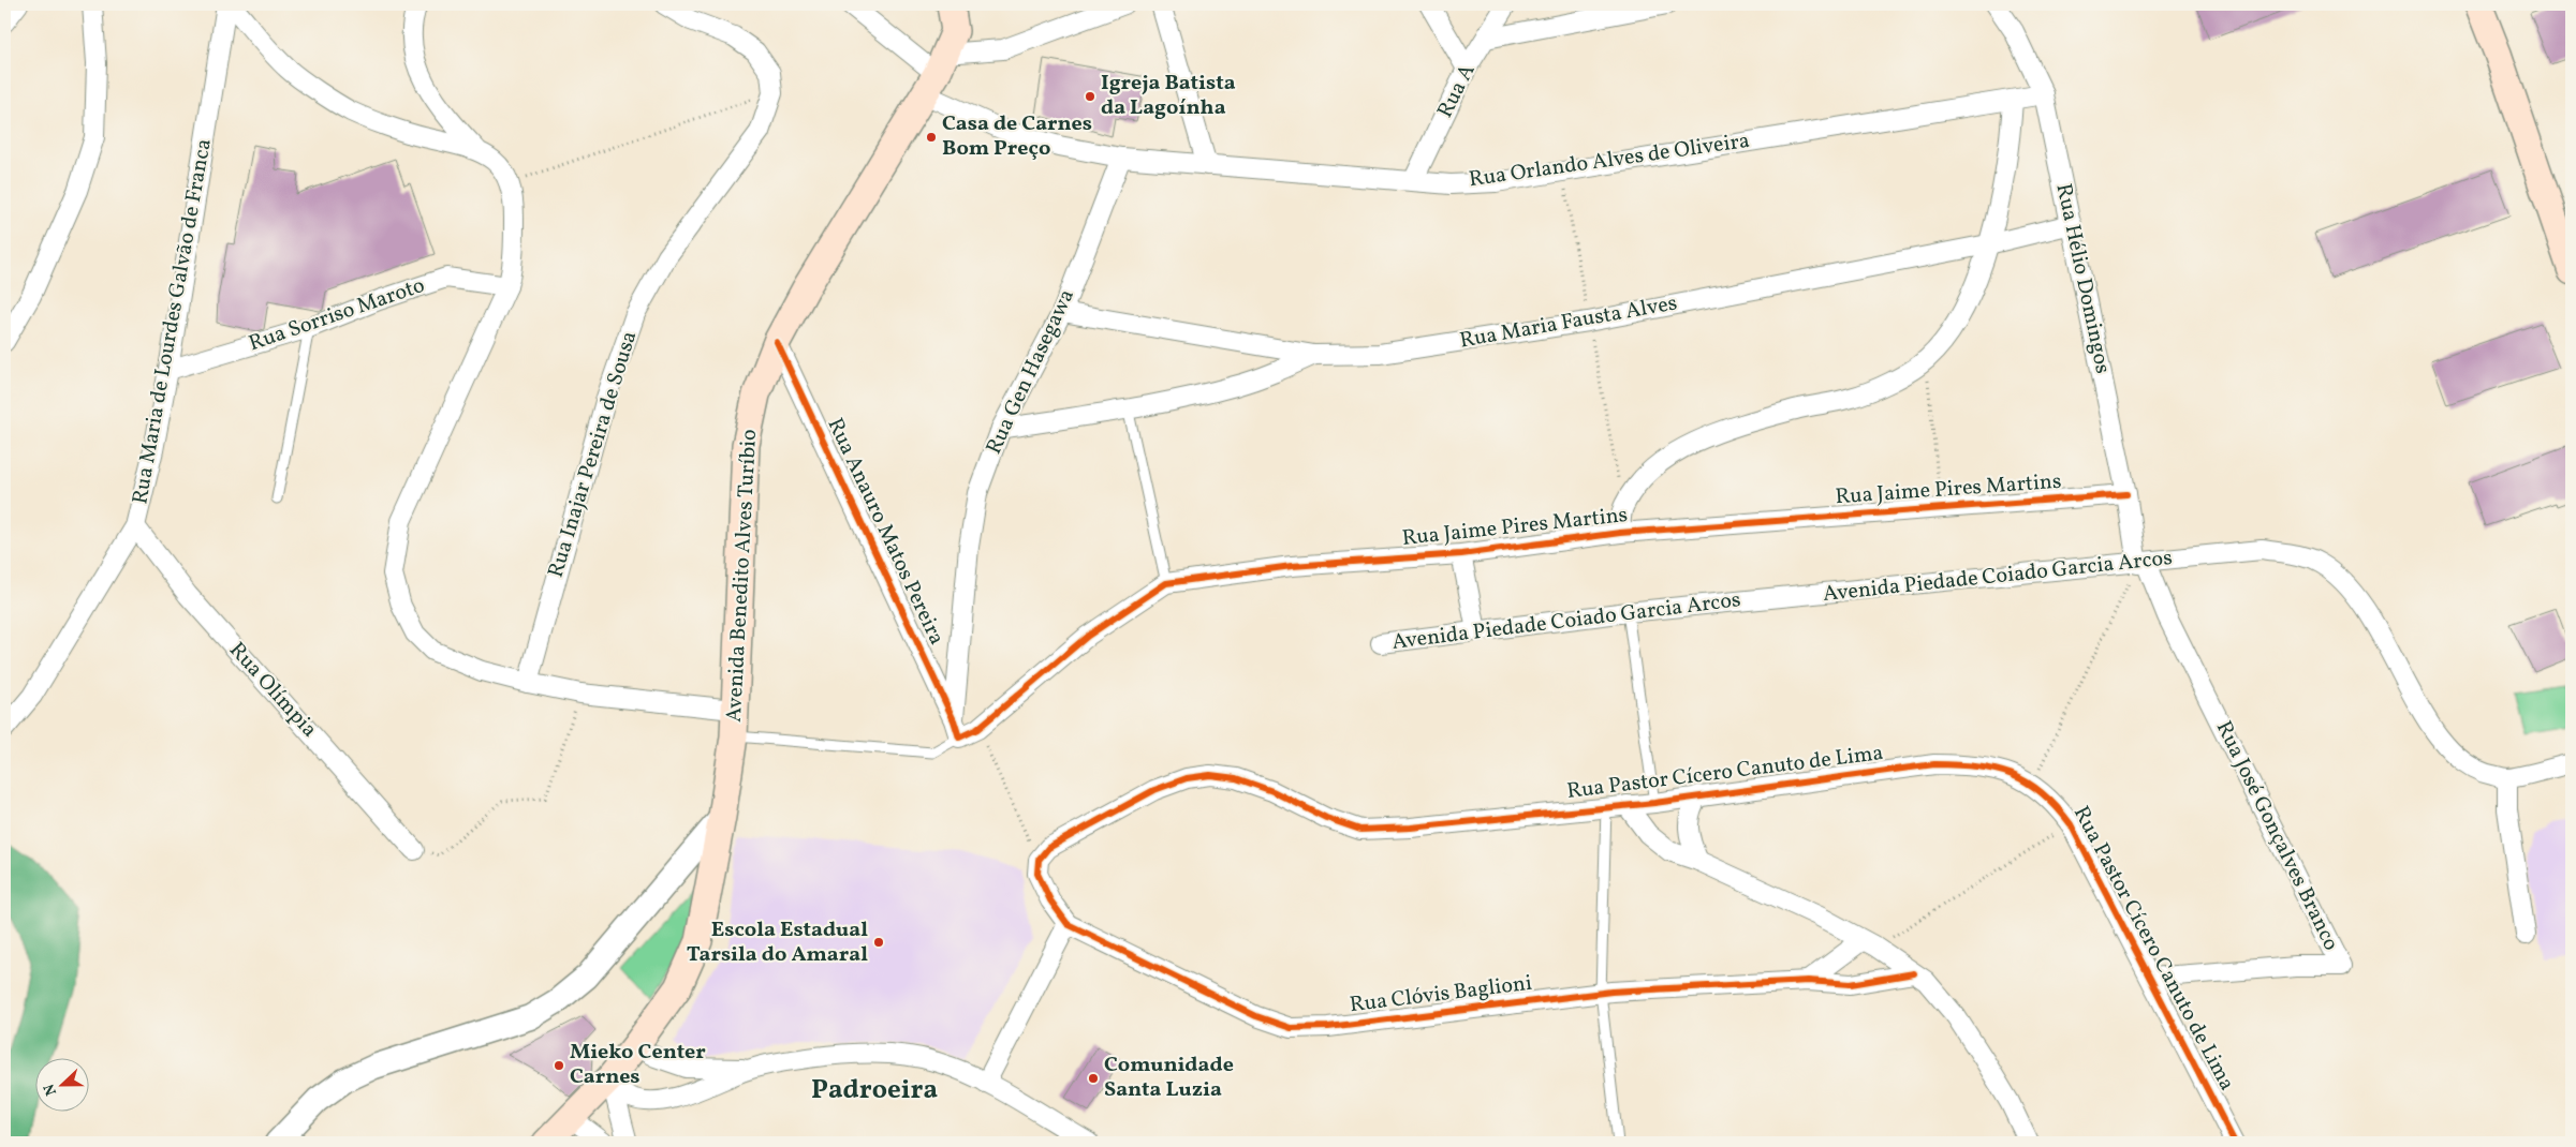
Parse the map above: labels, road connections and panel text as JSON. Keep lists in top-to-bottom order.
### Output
{
  "streets": {
    "main road": ["Avenida Benedito Alves Turíbio"],
    "street": [
      "Rua A",
      "Rua Orlando Alves de Oliveira",
      "Rua Hélio Domingos",
      "Rua Sorriso Maroto",
      "Rua Maria de Lourdes Galvão de Franca",
      "Rua Maria Fausta Alves",
      "Rua Gen Hasegawa",
      "Rua Inajar Pereira de Sousa",
      "Rua Jaime Pires Martins",
      "Rua Anauro Matos Pereira",
      "Avenida Piedade Coiado Garcia Arcos",
      "Rua Olímpia",
      "Rua Pastor Cícero Canuto de Lima",
      "Rua José Gonçalves Branco",
      "Rua Clóvis Baglioni"
    ]
  },
  "crossings": [
    ["Rua A", "Rua Orlando Alves de Oliveira"],
    ["Rua Orlando Alves de Oliveira", "Rua Hélio Domingos"],
    ["Rua Orlando Alves de Oliveira", "Rua Gen Hasegawa"],
    ["Rua Orlando Alves de Oliveira", "Avenida Benedito Alves Turíbio"],
    ["Rua Hélio Domingos", "Rua Maria Fausta Alves"],
    ["Rua Hélio Domingos", "Rua Jaime Pires Martins"],
    ["Rua Hélio Domingos", "Avenida Piedade Coiado Garcia Arcos"],
    ["Rua Hélio Domingos", "Rua José Gonçalves Branco"],
    ["Rua Sorriso Maroto", "Rua Maria de Lourdes Galvão de Franca"],
    ["Rua Maria de Lourdes Galvão de Franca", "Rua Olímpia"],
    ["Rua Maria Fausta Alves", "Rua Gen Hasegawa"],
    ["Rua Gen Hasegawa", "Rua Jaime Pires Martins"],
    ["Rua Gen Hasegawa", "Rua Anauro Matos Pereira"],
    ["Rua Jaime Pires Martins", "Rua Anauro Matos Pereira"],
    ["Rua Anauro Matos Pereira", "Avenida Benedito Alves Turíbio"],
    ["Avenida Piedade Coiado Garcia Arcos", "Rua José Gonçalves Branco"],
    ["Rua Pastor Cícero Canuto de Lima", "Rua José Gonçalves Branco"],
    ["Rua Pastor Cícero Canuto de Lima", "Rua Clóvis Baglioni"]
  ],
  "districts": ["Padroeira"],
  "places": [
    "Igreja Batista da Lagoínha",
    "Casa de Carnes Bom Preço",
    "Escola Estadual Tarsila do Amaral",
    "Mieko Center Carnes",
    "Comunidade Santa Luzia"
  ],
  "north": "left"
}
